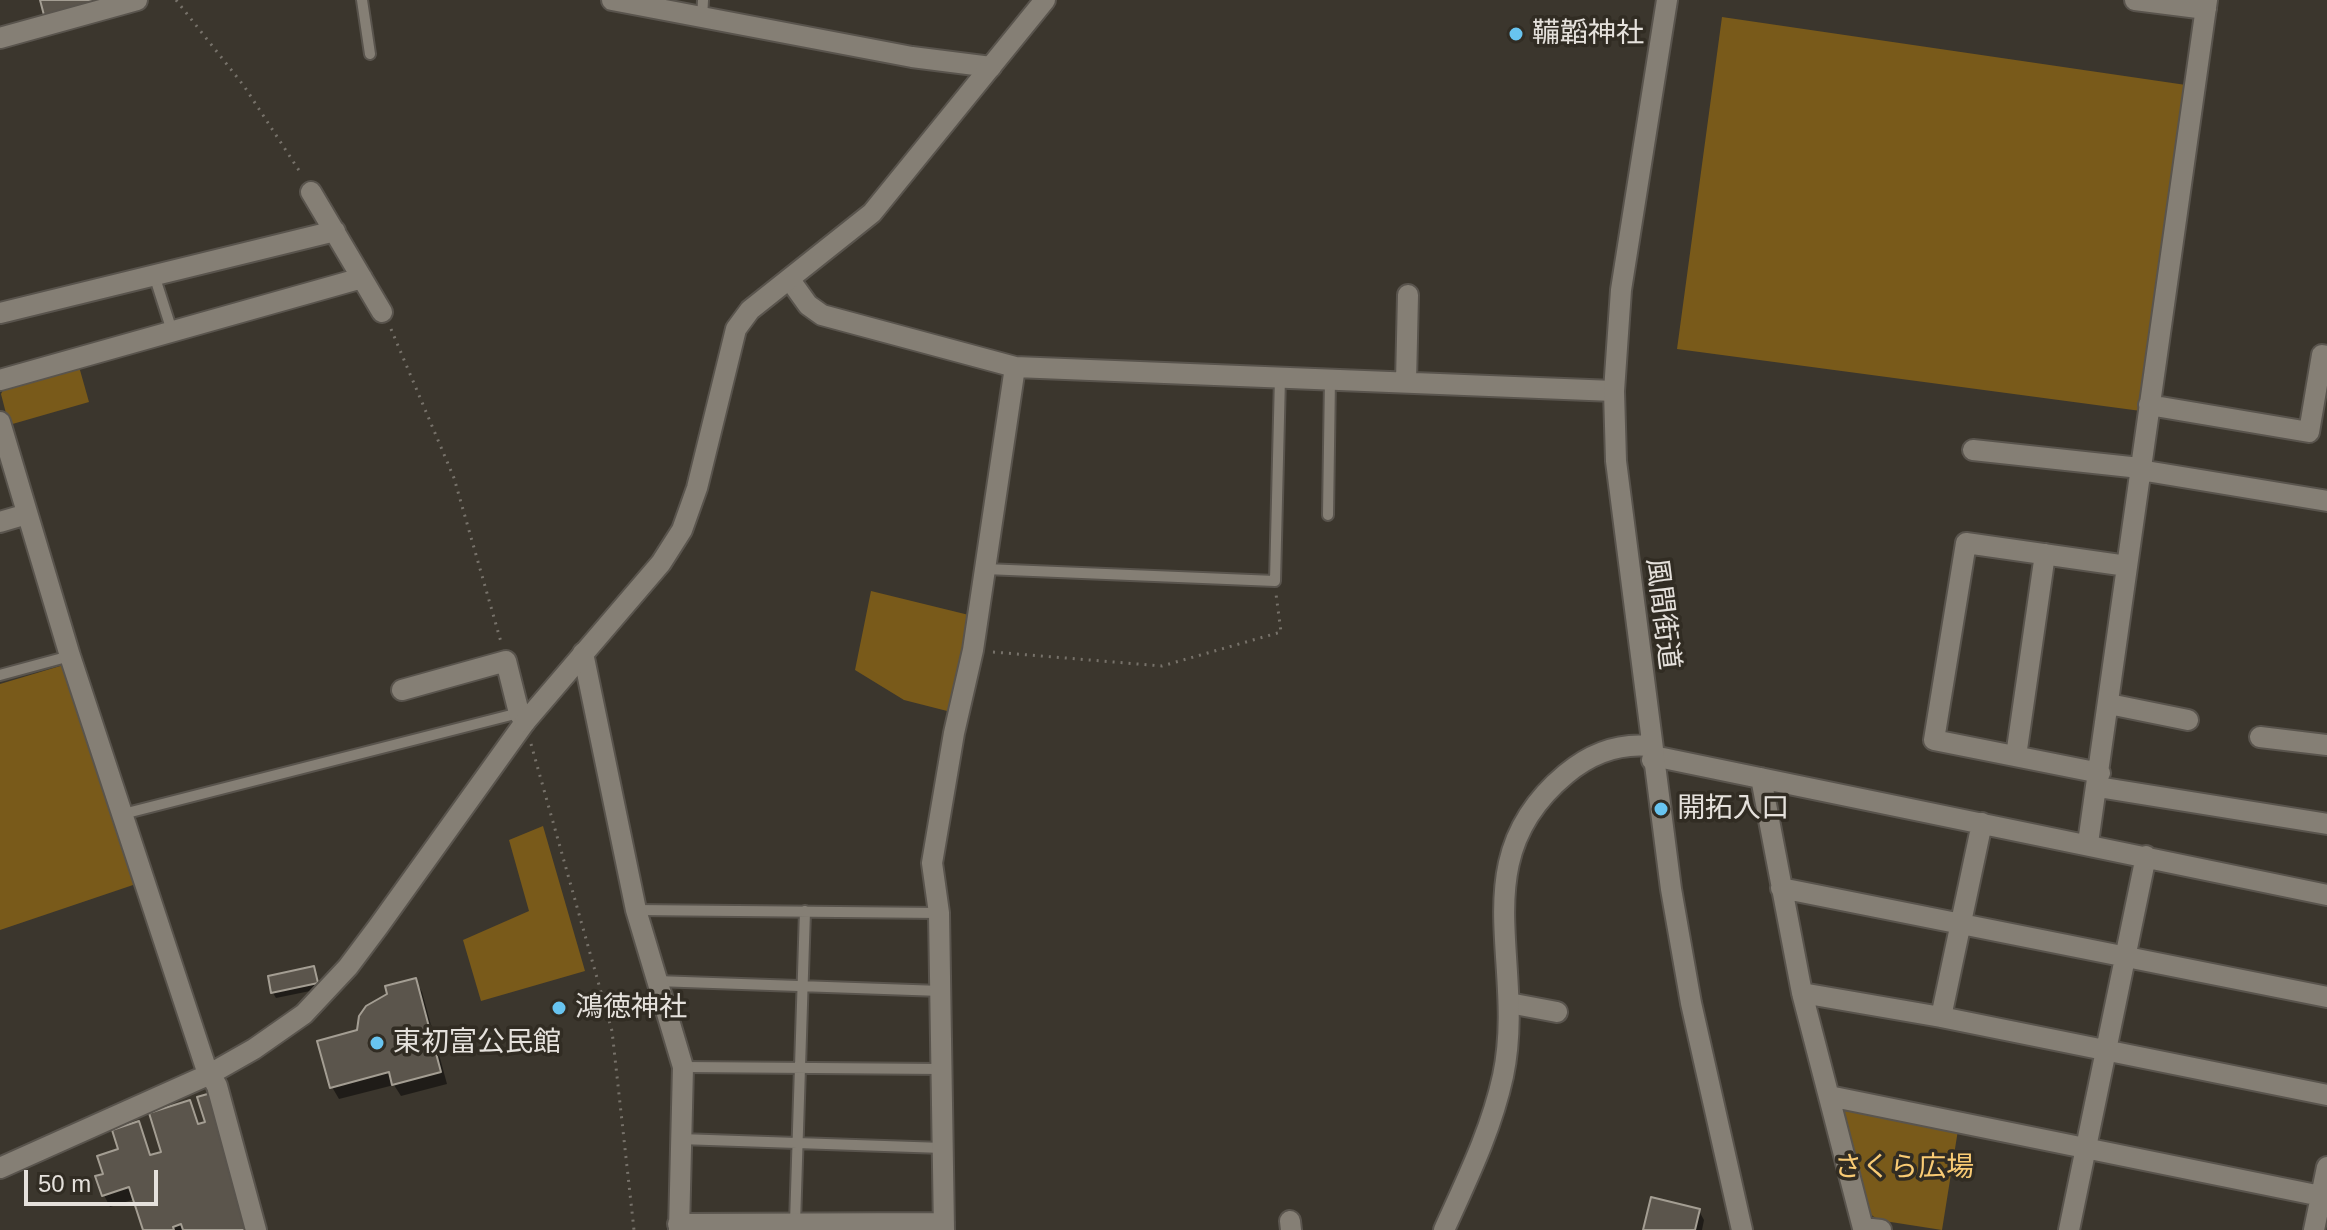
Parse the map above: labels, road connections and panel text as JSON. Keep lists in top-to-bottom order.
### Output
{
  "streets": {
    "street": ["風間街道"]
  },
  "parks": ["さくら広場"],
  "places": [
    "鞴韜神社",
    "開拓入口",
    "鴻徳神社",
    "東初富公民館"
  ],
  "scale_bar": "50 m"
}
